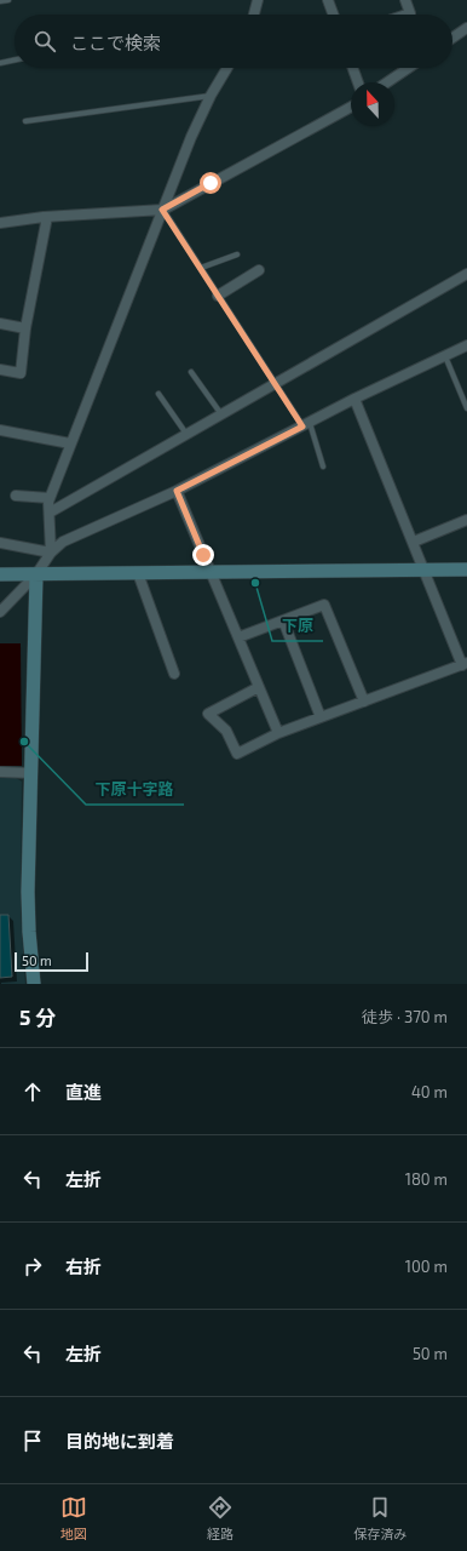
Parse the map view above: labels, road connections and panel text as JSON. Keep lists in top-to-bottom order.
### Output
{
  "places": ["下原", "下原十字路"],
  "scale_bar": "50 m",
  "north": "top",
  "page": {
    "search": "ここで検索",
    "scale": "50 m",
    "heading": ["5 分", "徒歩 · 370 m"],
    "list": [
      ["直進", "40 m"],
      ["左折", "180 m"],
      ["右折", "100 m"],
      ["左折", "50 m"],
      "目的地に到着"
    ],
    "nav": ["地図", "経路", "保存済み"]
  }
}
